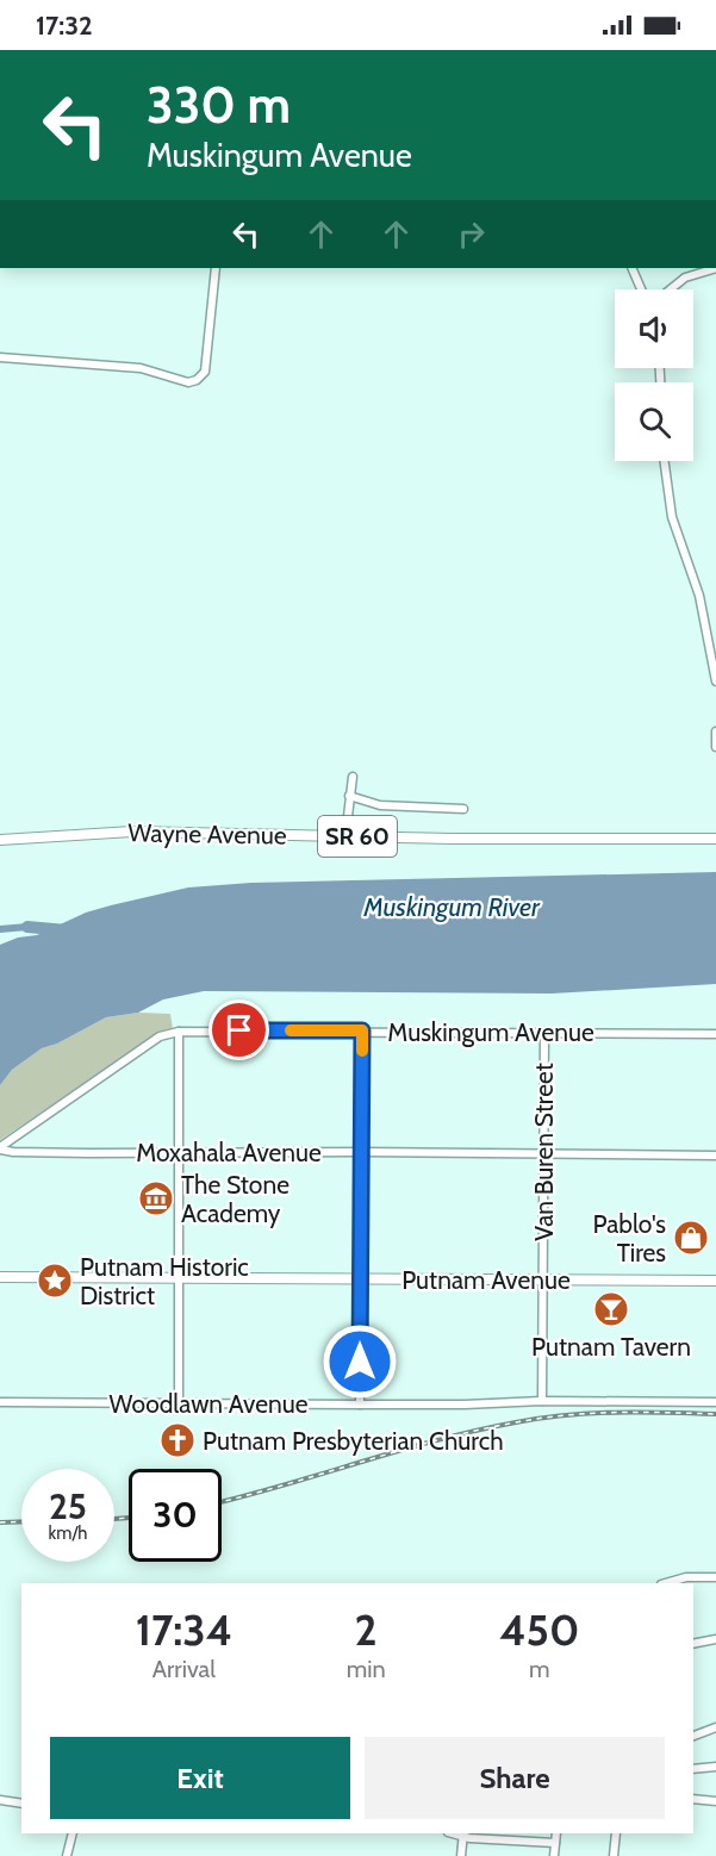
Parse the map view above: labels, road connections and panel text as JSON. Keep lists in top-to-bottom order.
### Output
{
  "streets": {
    "main road": ["Wayne Avenue", "SR 60", "Putnam Avenue"],
    "street": [
      "Muskingum Avenue",
      "Moxahala Avenue",
      "Van Buren Street",
      "Woodlawn Avenue"
    ]
  },
  "crossings": [
    ["Muskingum Avenue", "Moxahala Avenue"],
    ["Muskingum Avenue", "Van Buren Street"],
    ["Moxahala Avenue", "Van Buren Street"],
    ["Van Buren Street", "Putnam Avenue"],
    ["Van Buren Street", "Woodlawn Avenue"]
  ],
  "water": ["Muskingum River"],
  "places": {
    "museum": ["The Stone Academy"],
    "shop": ["Pablo's Tires"],
    "place": ["Putnam Historic District"],
    "bar": ["Putnam Tavern"],
    "church": ["Putnam Presbyterian Church"]
  },
  "page": {
    "status": "17:32",
    "turn": ["330 m", "Muskingum Avenue"],
    "speed": "25 km/h",
    "limit": "30",
    "eta": [
      "17:34",
      "Arrival",
      "2",
      "min",
      "450",
      "m"
    ],
    "buttons": ["Exit", "Share"]
  }
}
